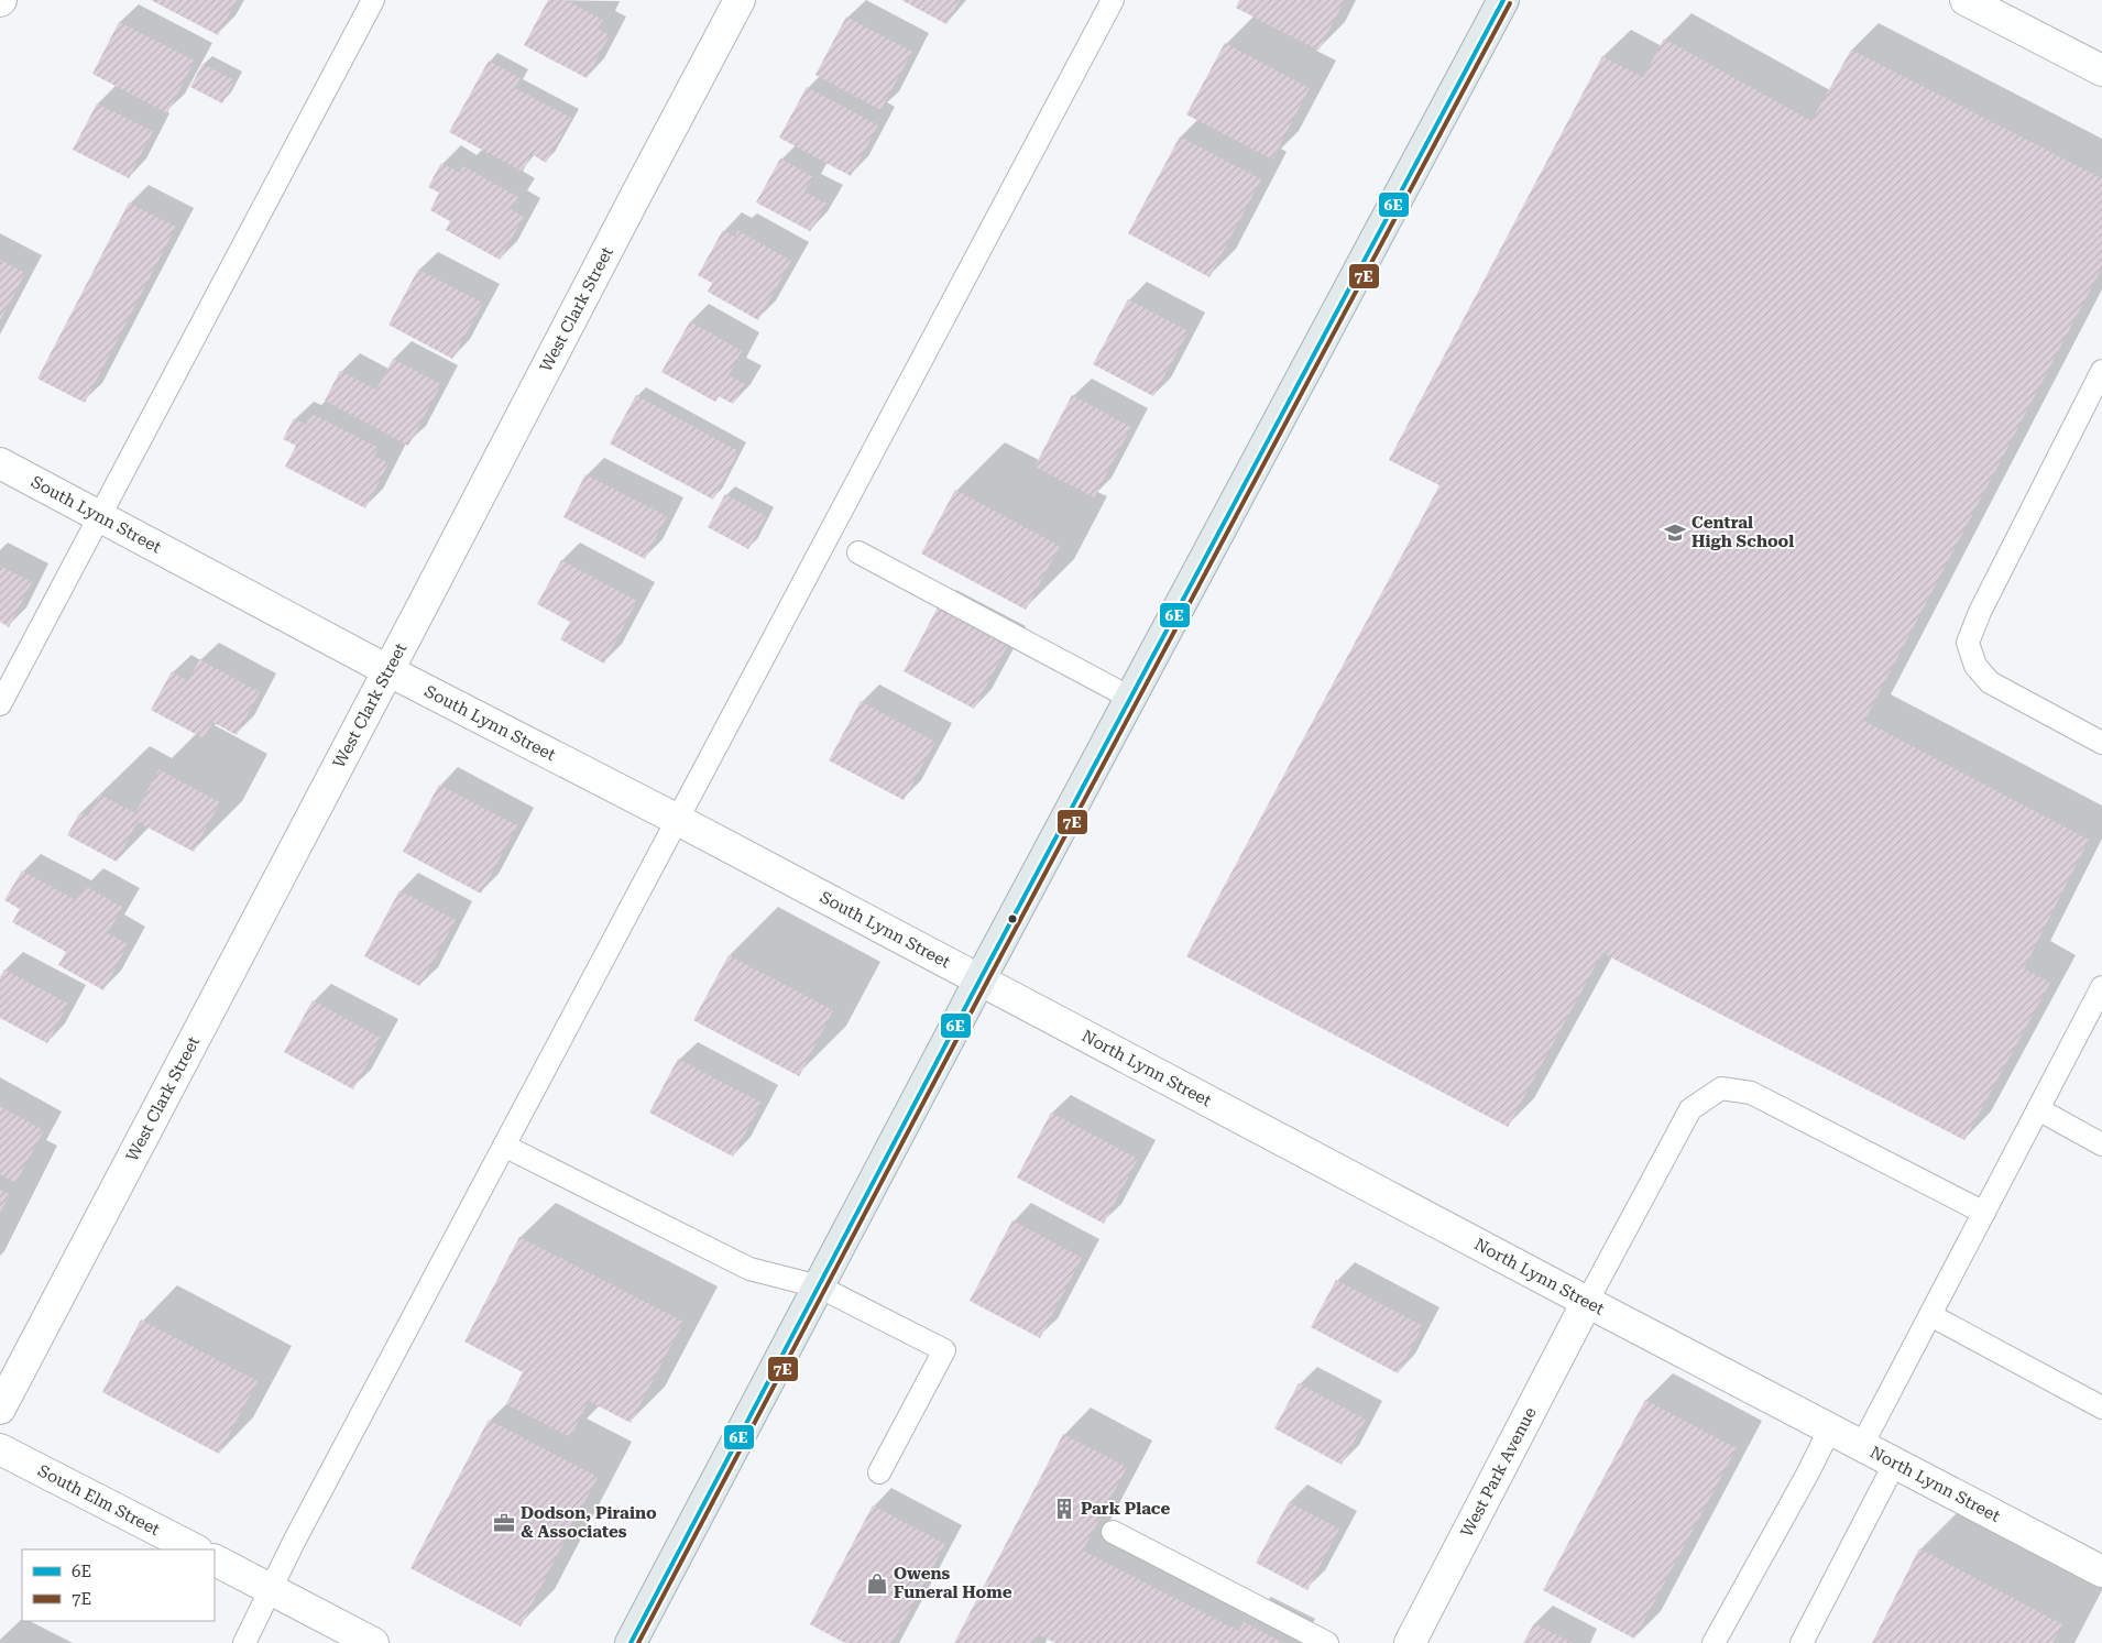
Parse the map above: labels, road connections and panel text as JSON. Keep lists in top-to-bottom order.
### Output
{
  "streets": {
    "street": [
      "West Clark Street",
      "South Lynn Street",
      "North Lynn Street",
      "West Park Avenue",
      "South Elm Street"
    ]
  },
  "crossings": [
    ["West Clark Street", "South Lynn Street"],
    ["South Lynn Street", "North Lynn Street"],
    ["North Lynn Street", "West Park Avenue"]
  ],
  "places": {
    "school or university": ["Central High School"],
    "building": ["Park Place"],
    "office": ["Dodson, Piraino & Associates"],
    "shop": ["Owens Funeral Home"]
  },
  "lines": ["transit line 6E", "transit line 7E"],
  "legend": ["6E", "7E"]
}
